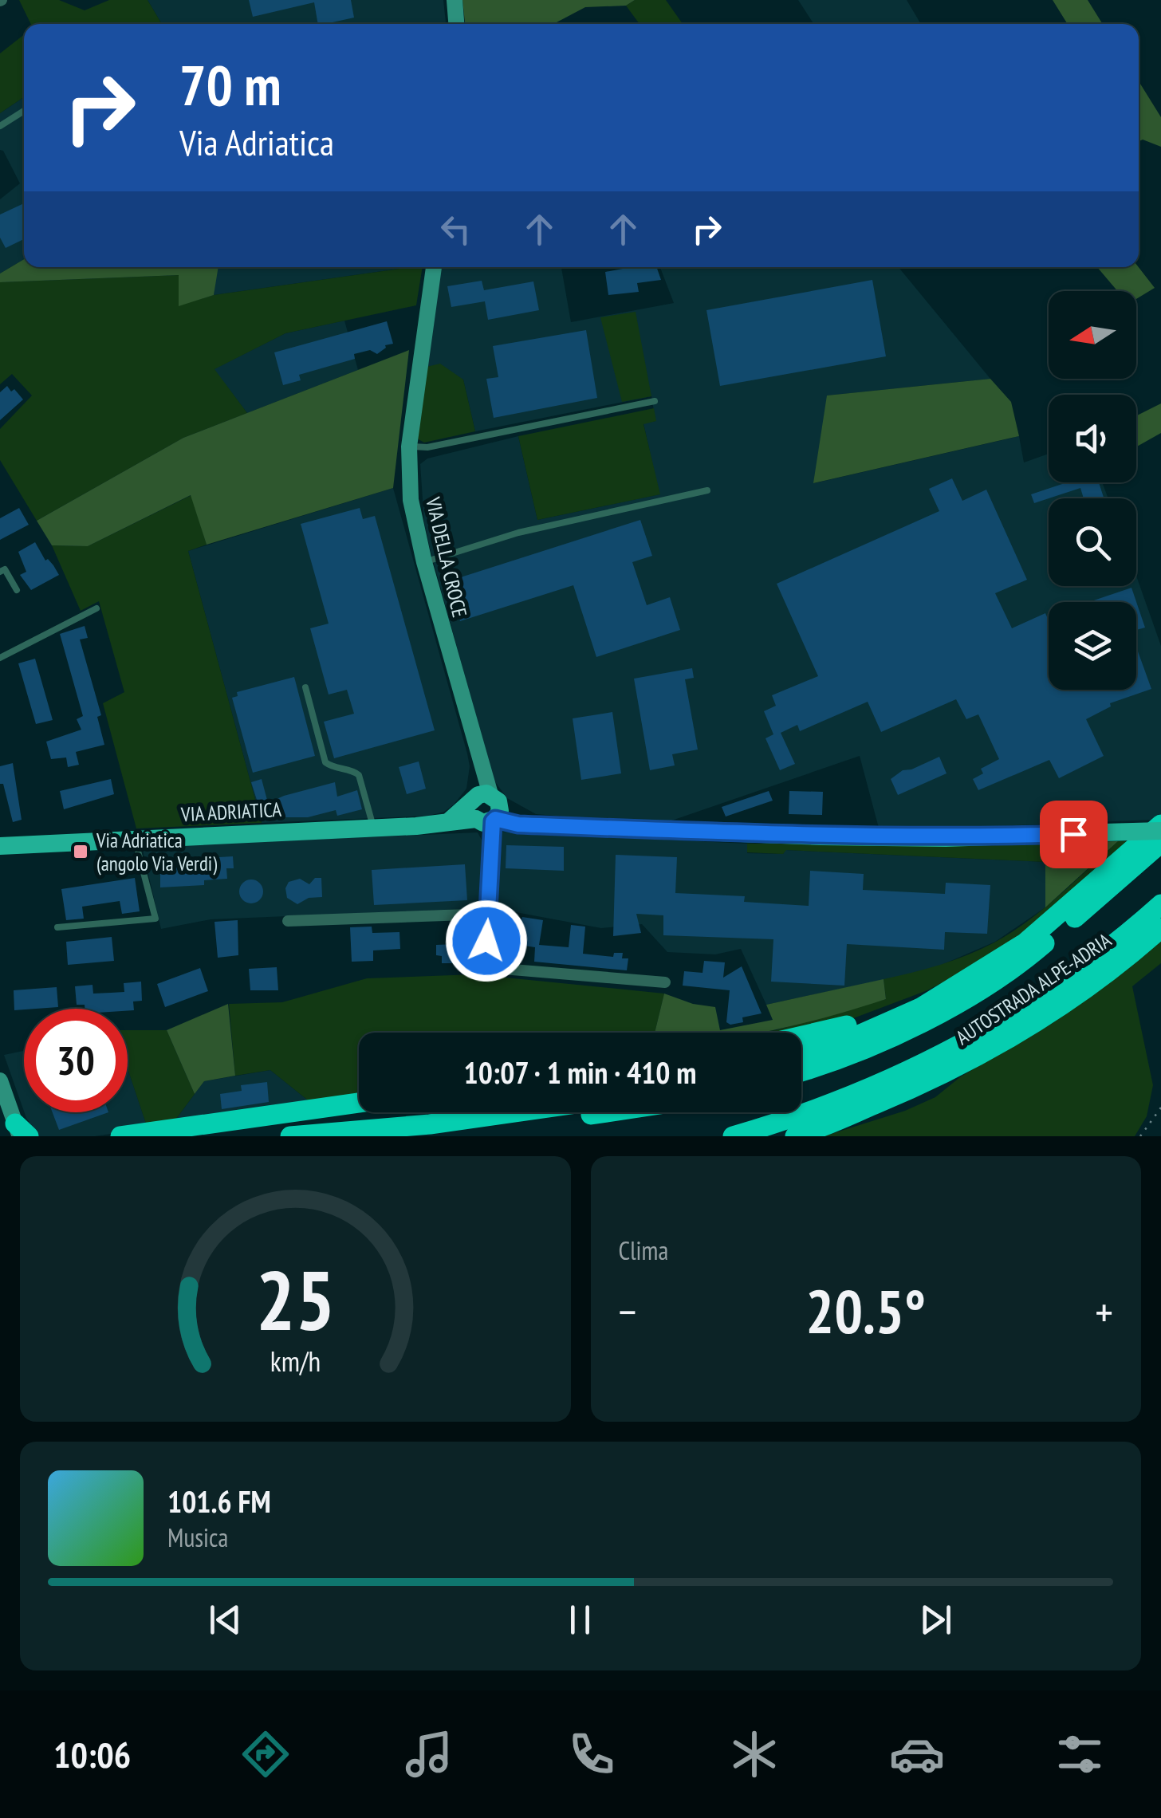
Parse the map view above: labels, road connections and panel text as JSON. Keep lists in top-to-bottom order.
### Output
{
  "streets": {
    "highway": ["AUTOSTRADA ALPE-ADRIA"],
    "main road": ["VIA DELLA CROCE", "VIA ADRIATICA"]
  },
  "crossings": [
    ["VIA DELLA CROCE", "VIA ADRIATICA"]
  ],
  "places": {
    "transit": ["Via Adriatica (angolo Via Verdi)"]
  },
  "north": "left",
  "page": {
    "turn": ["70 m", "Via Adriatica"],
    "limit": "30",
    "trip": "10:07 · 1 min · 410 m",
    "tile": "Clima",
    "heat": ["−", "20.5°", "+"],
    "song": ["101.6 FM", "Musica"],
    "tabs": "10:06",
    "gauge": ["25", "km/h"]
  }
}
